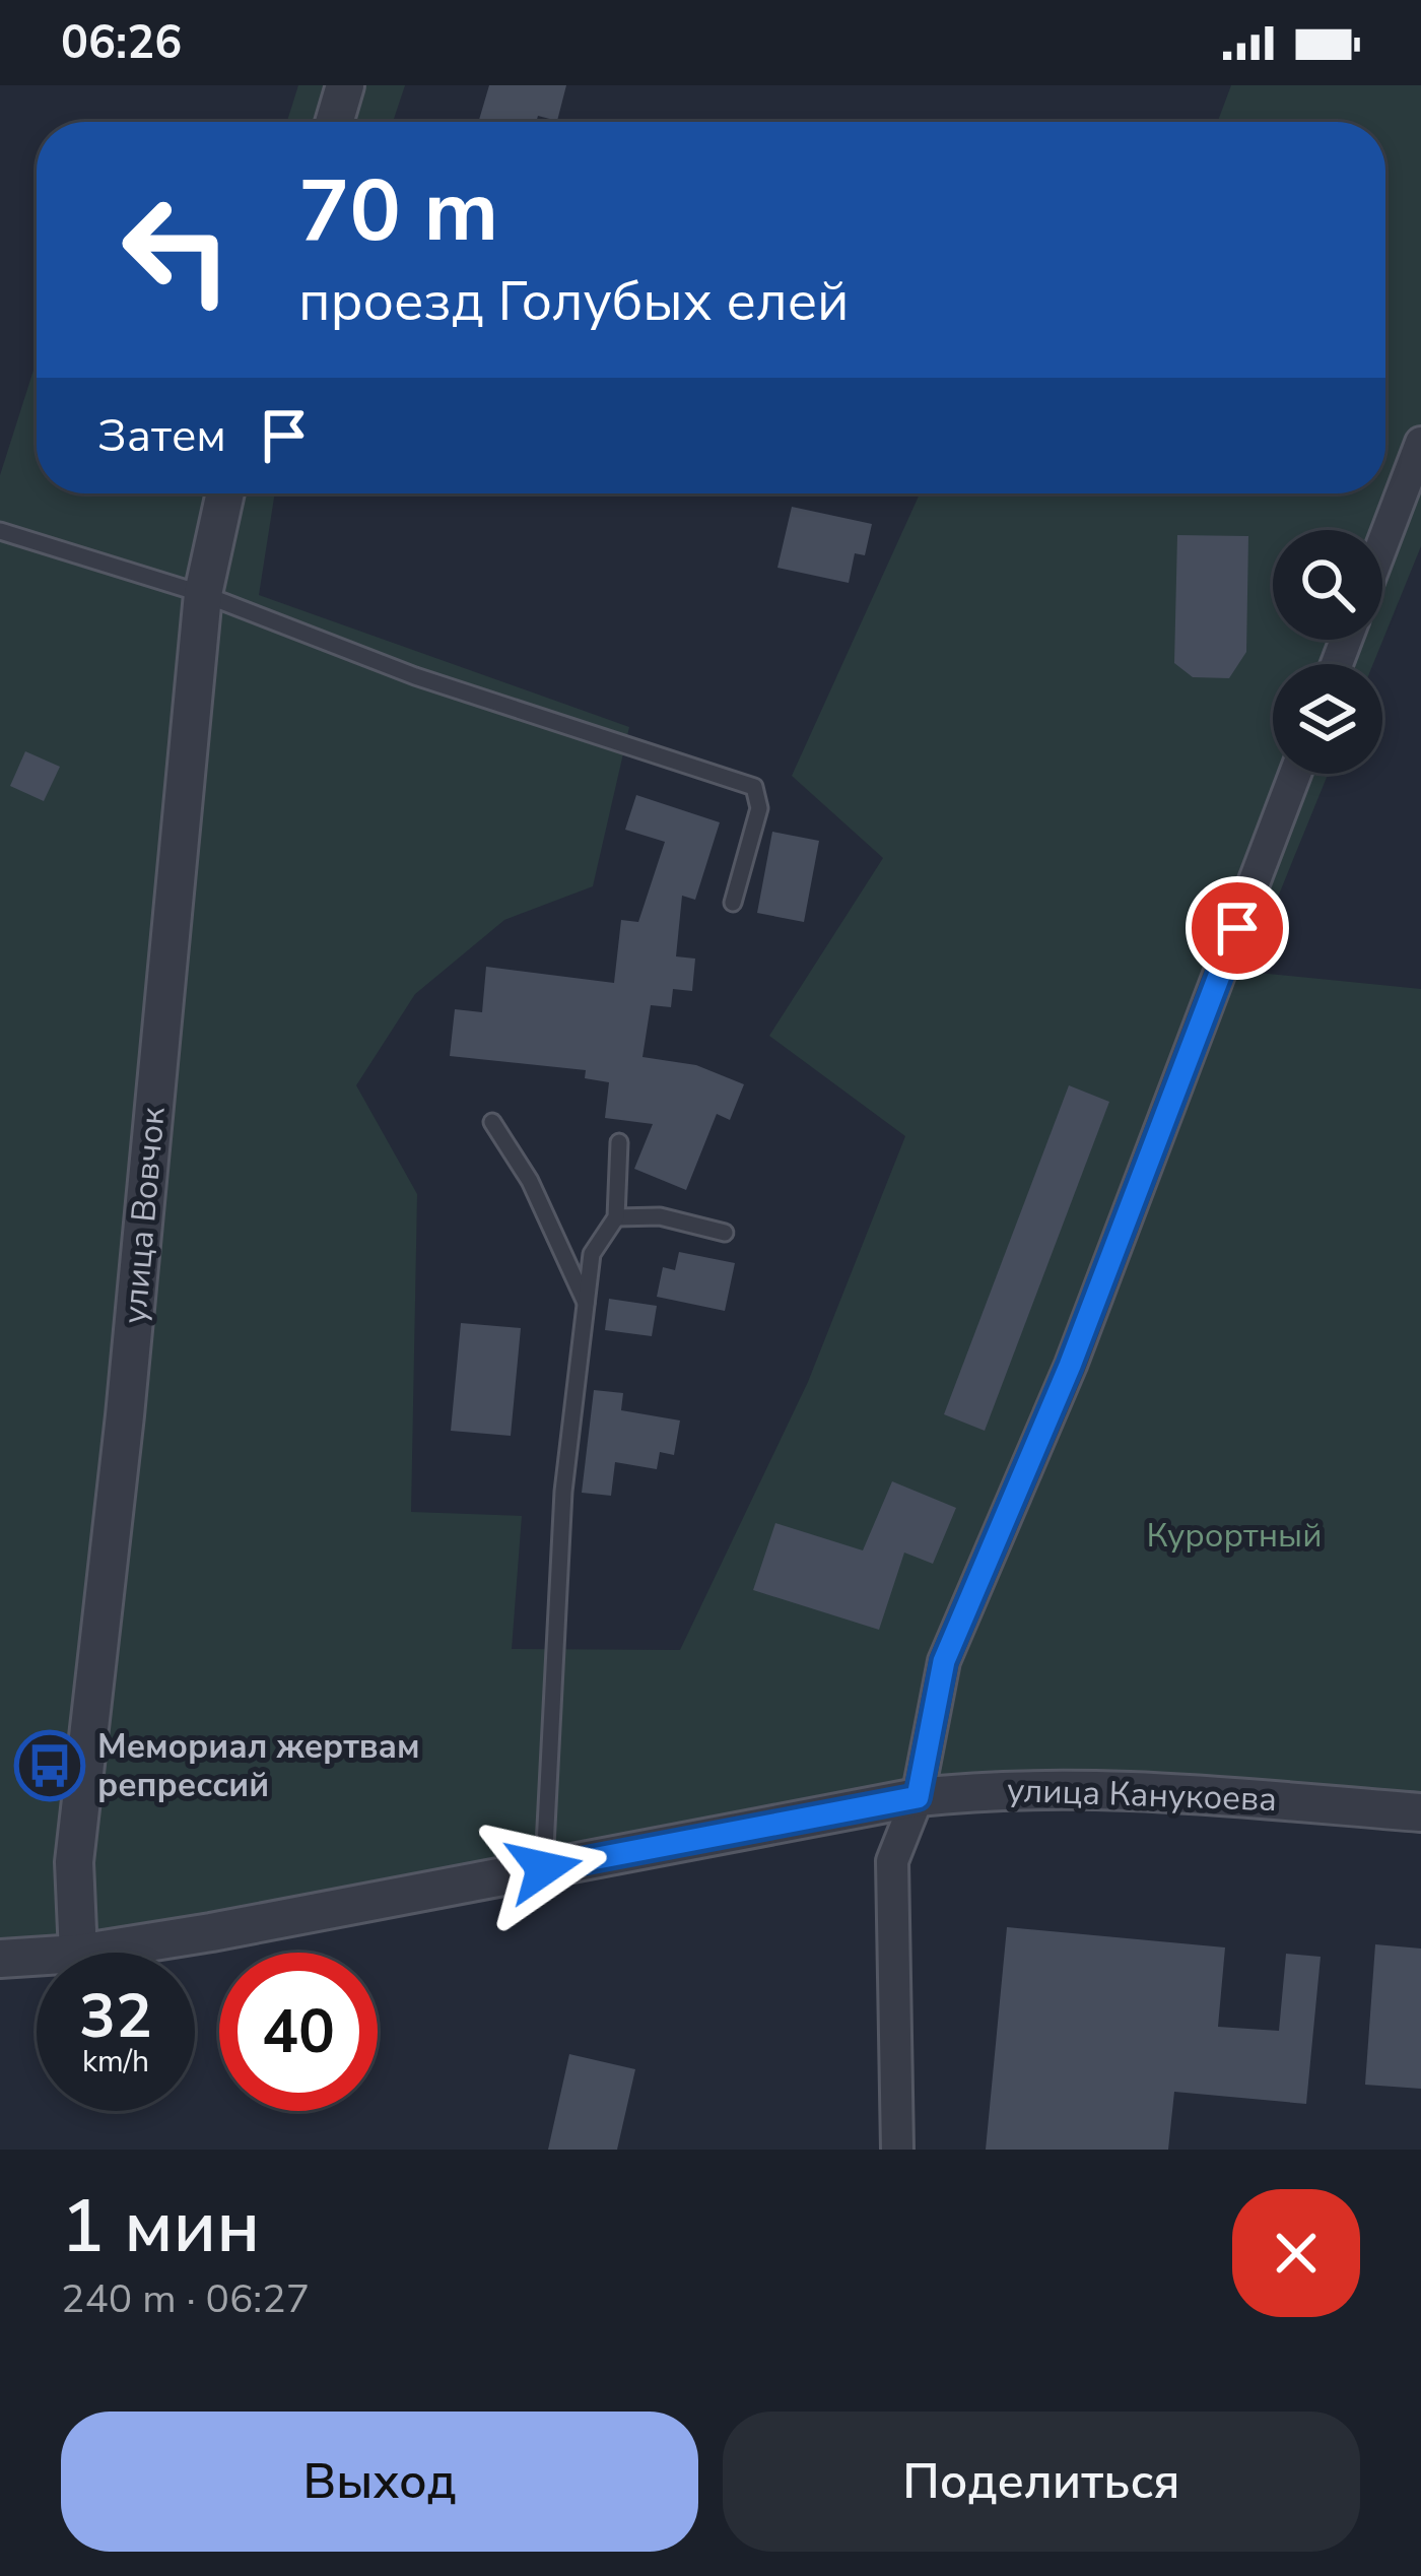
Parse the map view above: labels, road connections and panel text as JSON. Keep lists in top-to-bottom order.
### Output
{
  "streets": {
    "street": ["улица Вовчок", "улица Канукоева"]
  },
  "parks": ["Курортный"],
  "places": {
    "bus stop": ["Мемориал жертвам репрессий"]
  },
  "page": {
    "status": "06:26",
    "turn": ["70 m", "проезд Голубых елей"],
    "then": "Затем",
    "speed": "32 km/h",
    "limit": "40",
    "heading": ["1 мин", "240 m · 06:27"],
    "buttons": ["Выход", "Поделиться"]
  }
}
